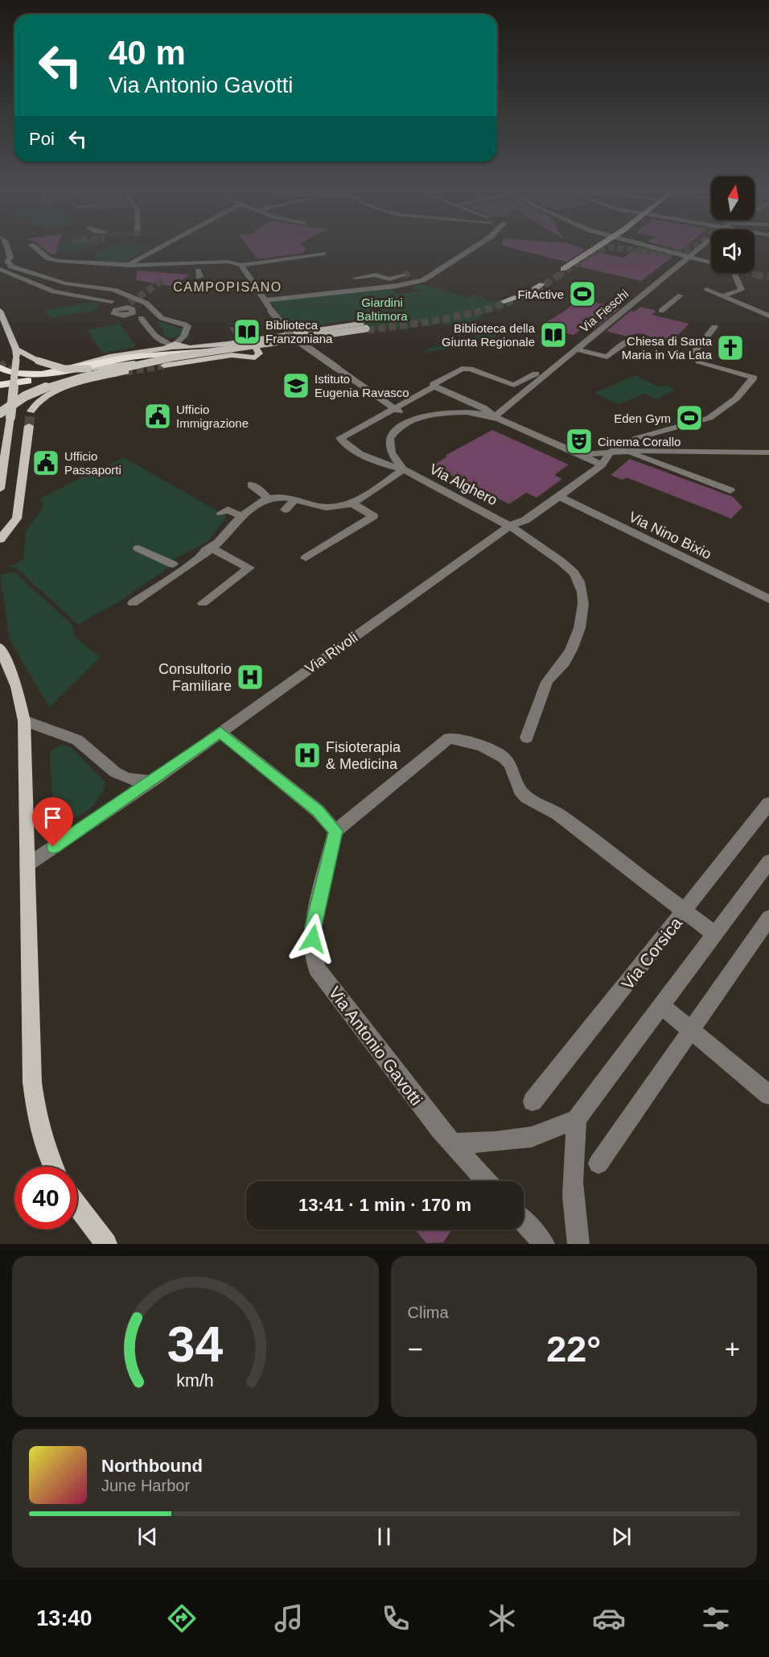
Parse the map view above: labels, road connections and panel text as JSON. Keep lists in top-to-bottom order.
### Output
{
  "streets": {
    "street": [
      "Via Fieschi",
      "Via Alghero",
      "Via Nino Bixio",
      "Via Rivoli",
      "Via Corsica",
      "Via Antonio Gavotti"
    ]
  },
  "crossings": [
    ["Via Alghero", "Via Rivoli"],
    ["Via Nino Bixio", "Via Rivoli"]
  ],
  "districts": ["CAMPOPISANO"],
  "parks": ["Giardini Baltimora"],
  "places": {
    "sports": ["FitActive", "Eden Gym"],
    "library": ["Biblioteca Franzoniana", "Biblioteca della Giunta Regionale"],
    "church": ["Chiesa di Santa Maria in Via Lata"],
    "school or university": ["Istituto Eugenia Ravasco"],
    "public building": ["Ufficio Immigrazione", "Ufficio Passaporti"],
    "theatre": ["Cinema Corallo"],
    "hospital": ["Consultorio Familiare", "Fisioterapia & Medicina"]
  },
  "north": "top",
  "page": {
    "turn": ["40 m", "Via Antonio Gavotti"],
    "then": "Poi",
    "limit": "40",
    "trip": "13:41 · 1 min · 170 m",
    "tile": "Clima",
    "heat": ["−", "22°", "+"],
    "song": ["Northbound", "June Harbor"],
    "tabs": "13:40",
    "gauge": ["34", "km/h"]
  }
}
